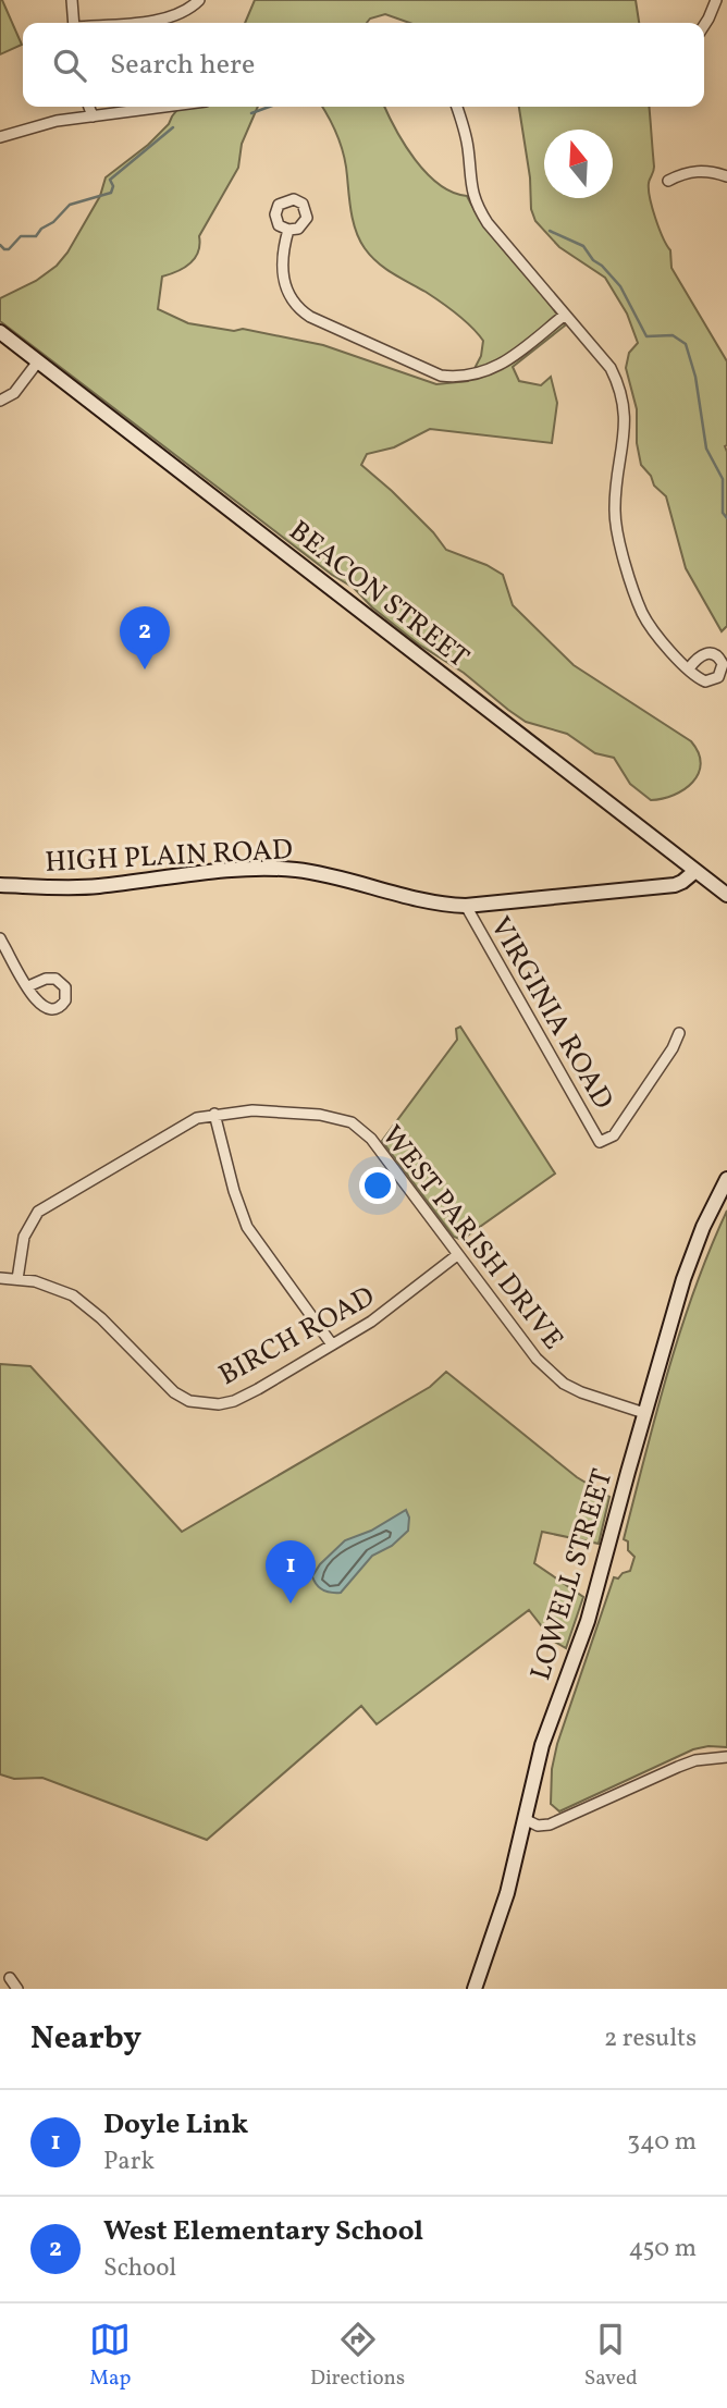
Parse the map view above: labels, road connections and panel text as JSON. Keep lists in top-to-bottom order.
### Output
{
  "streets": {
    "main road": ["BEACON STREET", "HIGH PLAIN ROAD", "LOWELL STREET"],
    "street": ["VIRGINIA ROAD", "WEST PARISH DRIVE", "BIRCH ROAD"]
  },
  "crossings": [
    ["BEACON STREET", "HIGH PLAIN ROAD"],
    ["HIGH PLAIN ROAD", "VIRGINIA ROAD"],
    ["WEST PARISH DRIVE", "BIRCH ROAD"],
    ["WEST PARISH DRIVE", "LOWELL STREET"]
  ],
  "north": "top",
  "page": {
    "search": "Search here",
    "pins": ["2", "1"],
    "heading": ["Nearby", "2 results"],
    "list": [
      {
        "mark": "1",
        "name": "Doyle Link",
        "note": "Park",
        "value": "340 m"
      },
      {
        "mark": "2",
        "name": "West Elementary School",
        "note": "School",
        "value": "450 m"
      }
    ],
    "nav": ["Map", "Directions", "Saved"]
  }
}
